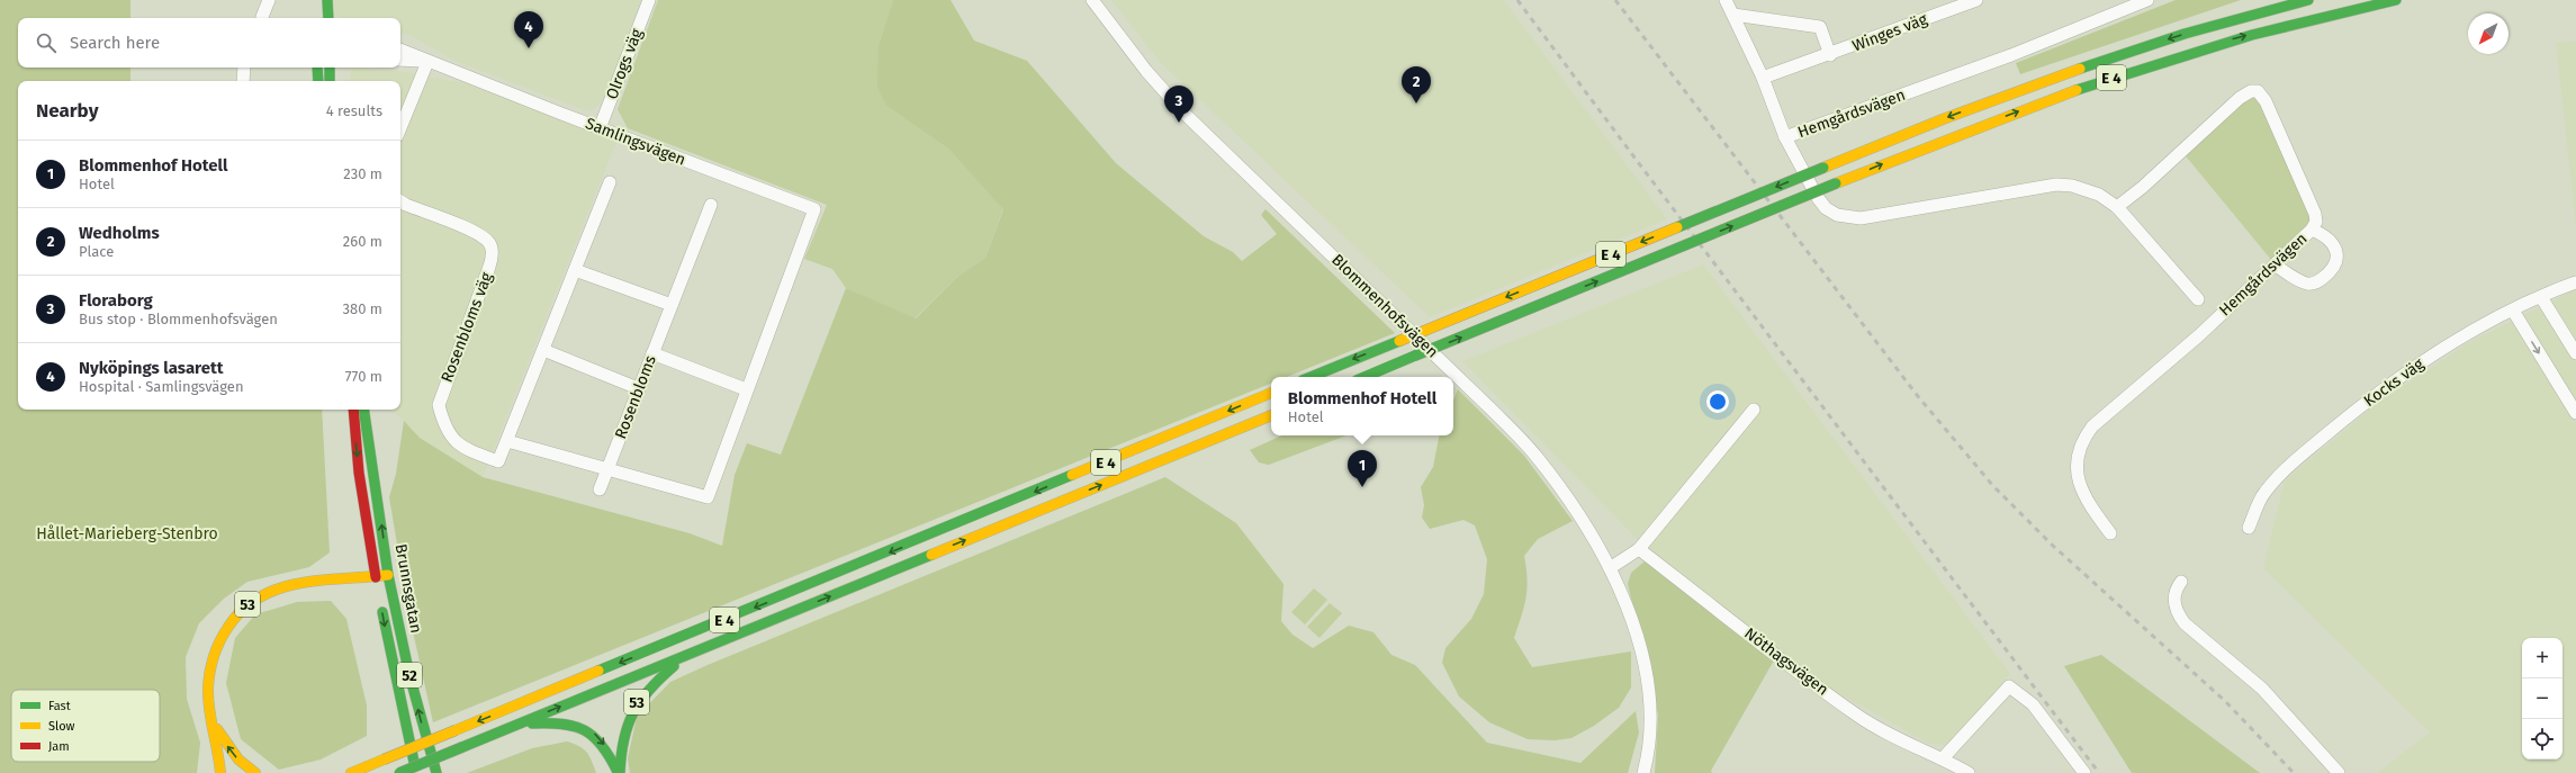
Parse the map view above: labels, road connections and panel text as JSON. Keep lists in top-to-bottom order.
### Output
{
  "streets": {
    "main road": [
      "E 4",
      "Brunnsgatan",
      "53",
      "52"
    ],
    "street": [
      "Winges väg",
      "Olrogs väg",
      "Hemgårdsvägen",
      "Samlingsvägen",
      "Blommenhofsvägen",
      "Rosenbloms väg",
      "Kocks väg",
      "Rosenbloms",
      "Nöthagsvägen"
    ]
  },
  "crossings": [
    ["Olrogs väg", "Samlingsvägen"],
    ["E 4", "53"],
    ["Brunnsgatan", "53"]
  ],
  "parks": ["Hållet-Marieberg-Stenbro"],
  "legend": ["Fast", "Slow", "Jam"],
  "north": "bottom left",
  "page": {
    "pins": [
      "4",
      "2",
      "3",
      "1"
    ],
    "search": "Search here",
    "heading": ["Nearby", "4 results"],
    "list": [
      {
        "mark": "1",
        "name": "Blommenhof Hotell",
        "note": "Hotel",
        "value": "230 m"
      },
      {
        "mark": "2",
        "name": "Wedholms",
        "note": "Place",
        "value": "260 m"
      },
      {
        "mark": "3",
        "name": "Floraborg",
        "note": "Bus stop · Blommenhofsvägen",
        "value": "380 m"
      },
      {
        "mark": "4",
        "name": "Nyköpings lasarett",
        "note": "Hospital · Samlingsvägen",
        "value": "770 m"
      }
    ],
    "popup": ["Blommenhof Hotell", "Hotel"],
    "map_buttons": ["+", "−"]
  }
}
